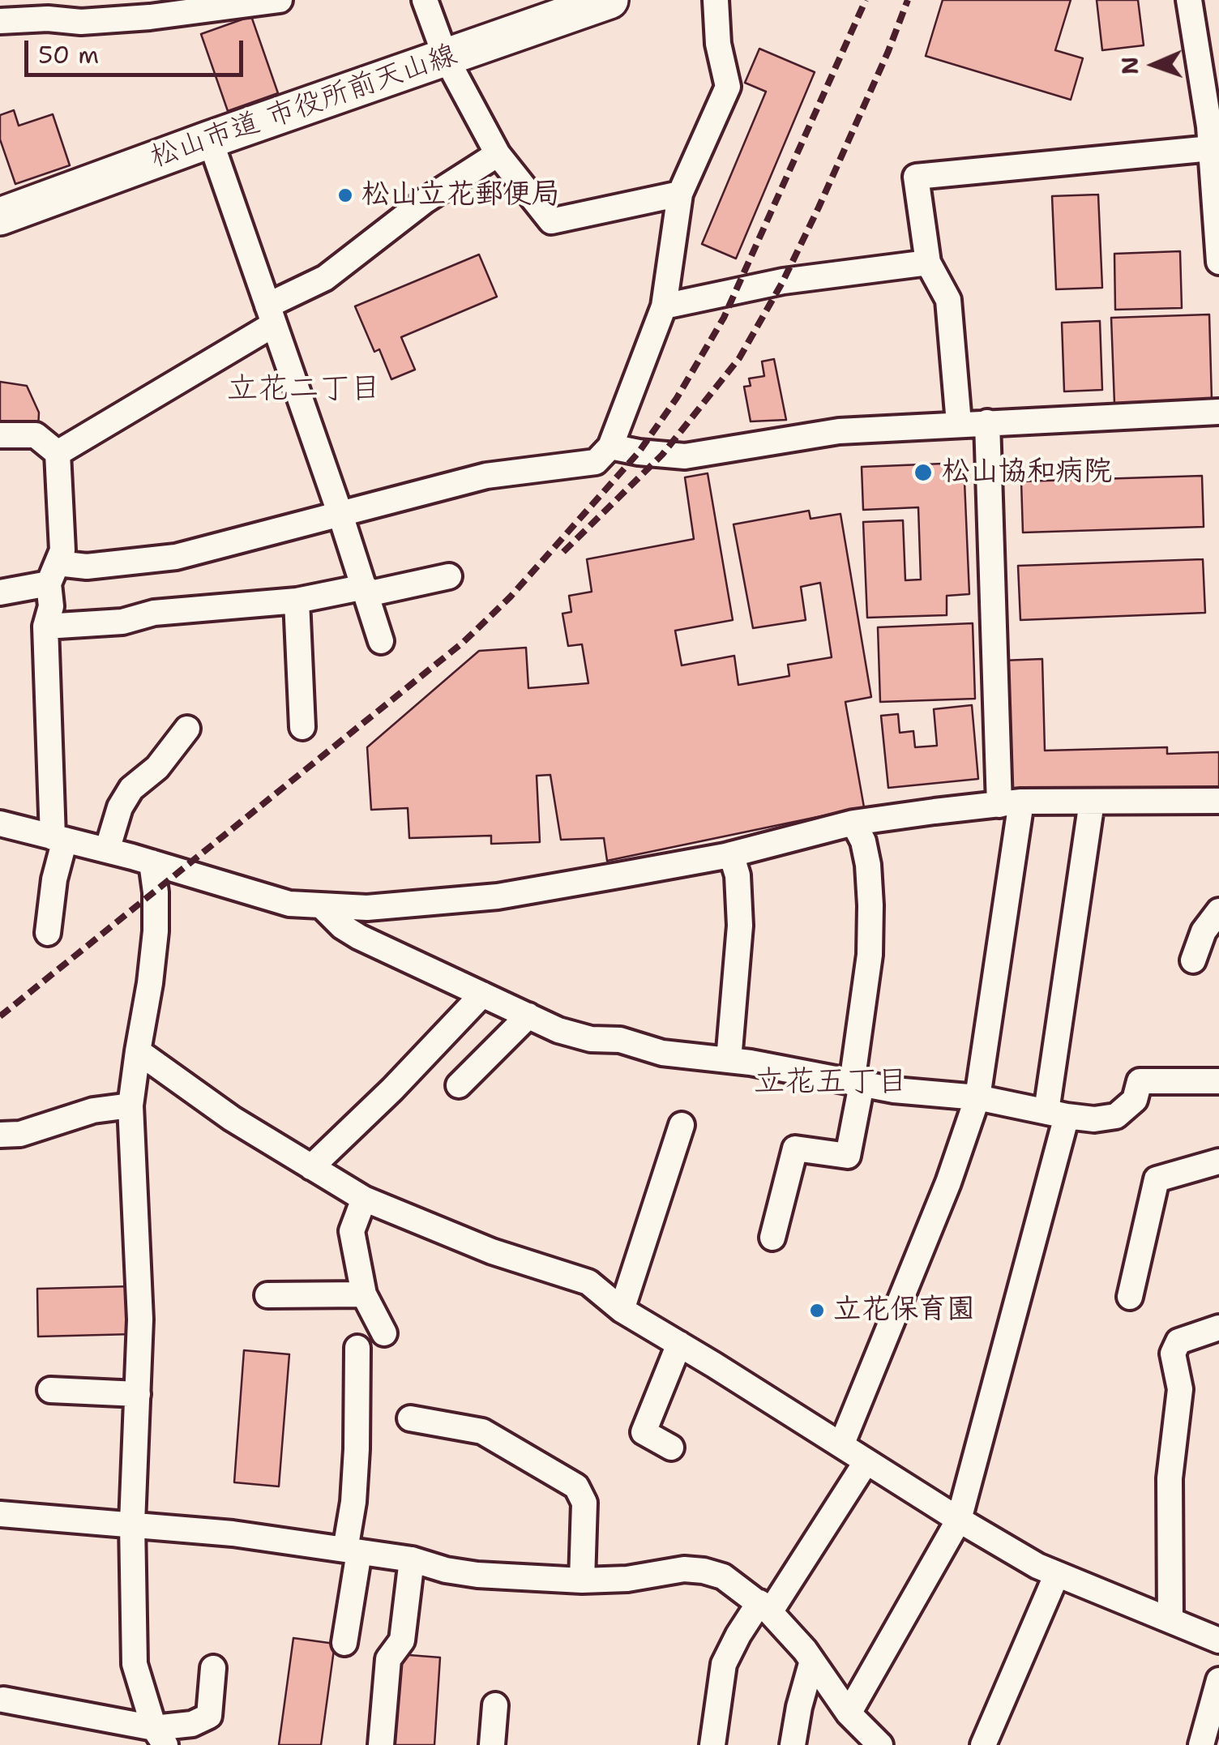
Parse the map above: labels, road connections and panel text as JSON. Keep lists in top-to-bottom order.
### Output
{
  "streets": {
    "street": ["松山市道 市役所前天山線"]
  },
  "districts": ["立花二丁目", "立花五丁目"],
  "places": ["松山立花郵便局", "松山協和病院", "立花保育園"],
  "scale_bar": "50 m",
  "north": "left"
}
